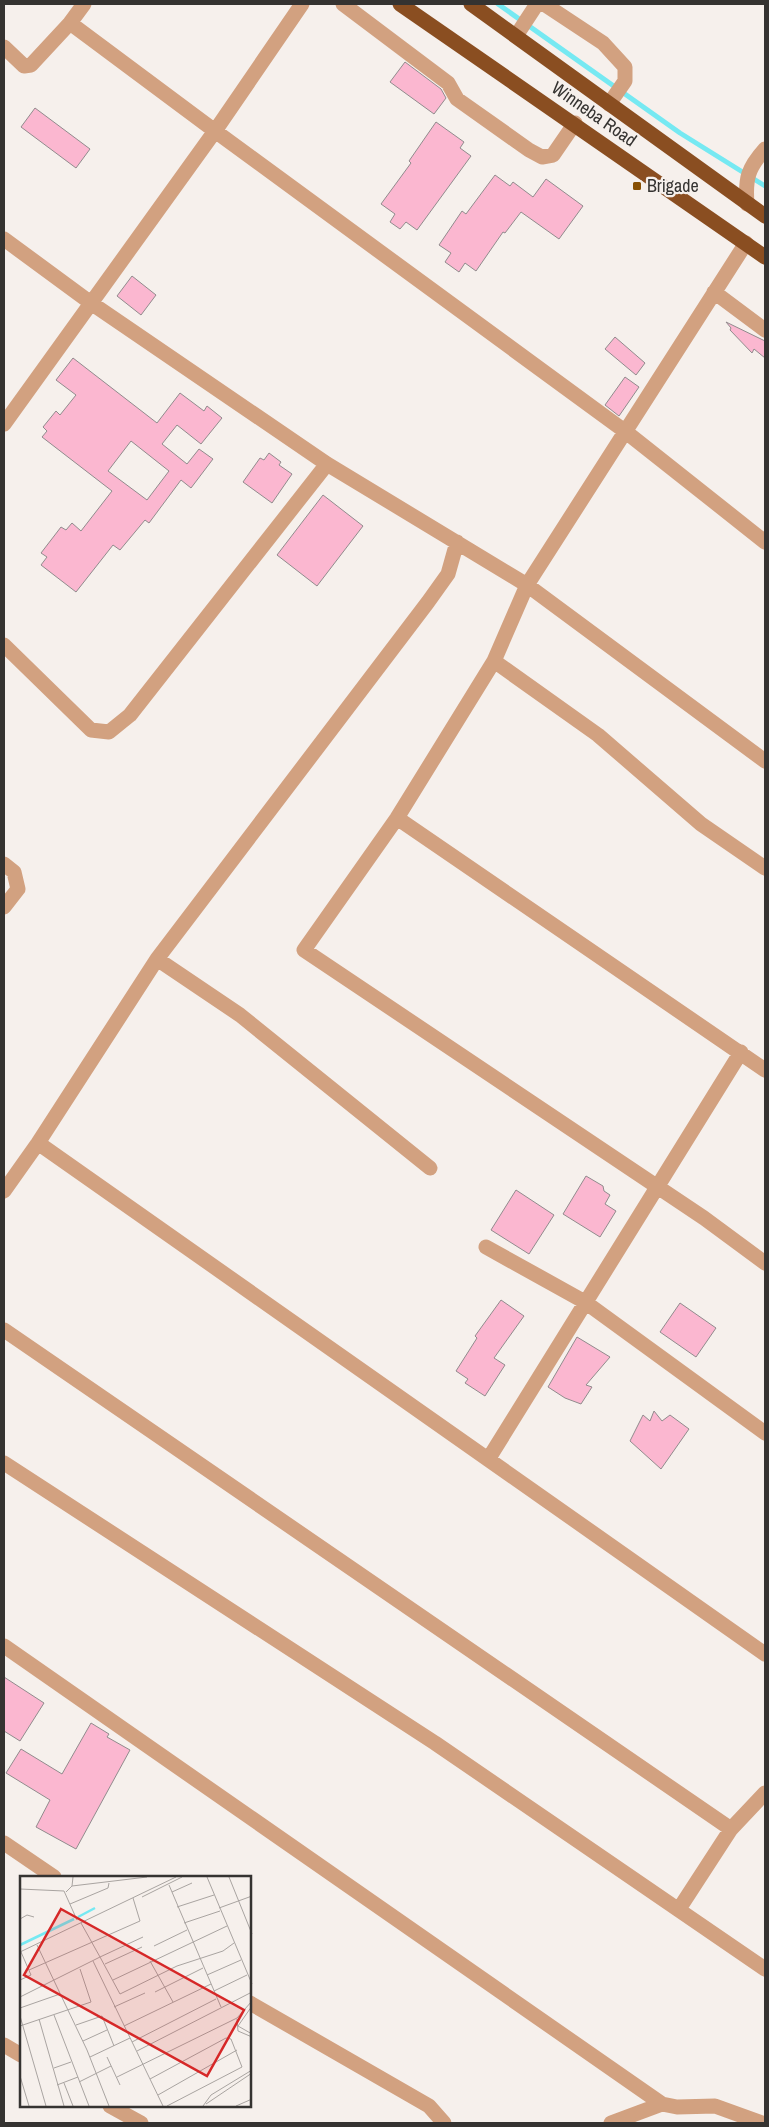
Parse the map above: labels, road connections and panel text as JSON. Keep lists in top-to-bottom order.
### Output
{
  "streets": {
    "highway": ["Winneba Road"]
  },
  "places": {
    "transit": ["Brigade"]
  }
}
